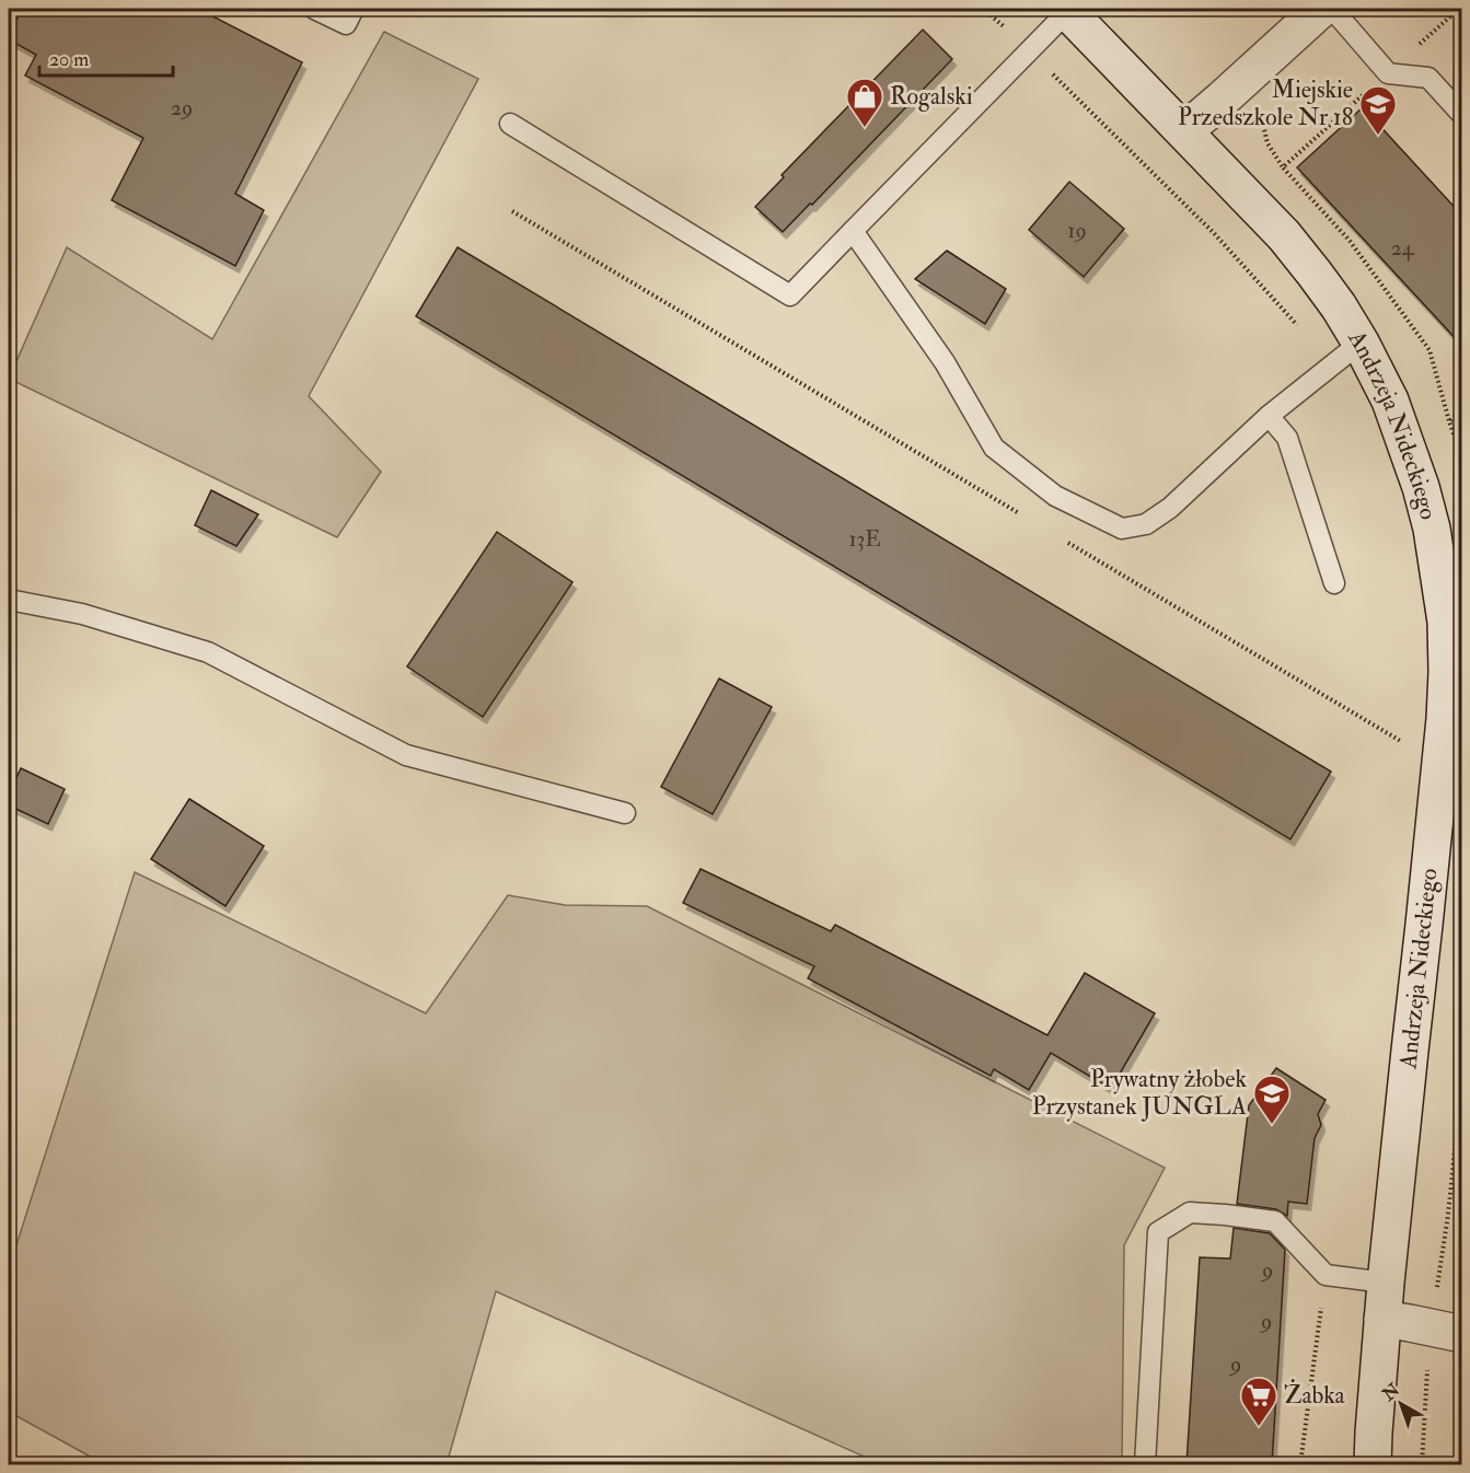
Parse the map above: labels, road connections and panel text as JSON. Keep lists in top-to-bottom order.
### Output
{
  "streets": {
    "street": ["Andrzeja Nideckiego"]
  },
  "places": {
    "shop": ["Rogalski"],
    "school or university": ["Miejskie Przedszkole Nr 18", "Prywatny żłobek Przystanek JUNGLA"],
    "supermarket": ["Żabka"]
  },
  "house_numbers": [
    "29",
    "19",
    "24",
    "13E",
    "9",
    "9",
    "9"
  ],
  "scale_bar": "20 m",
  "north": "top left"
}
